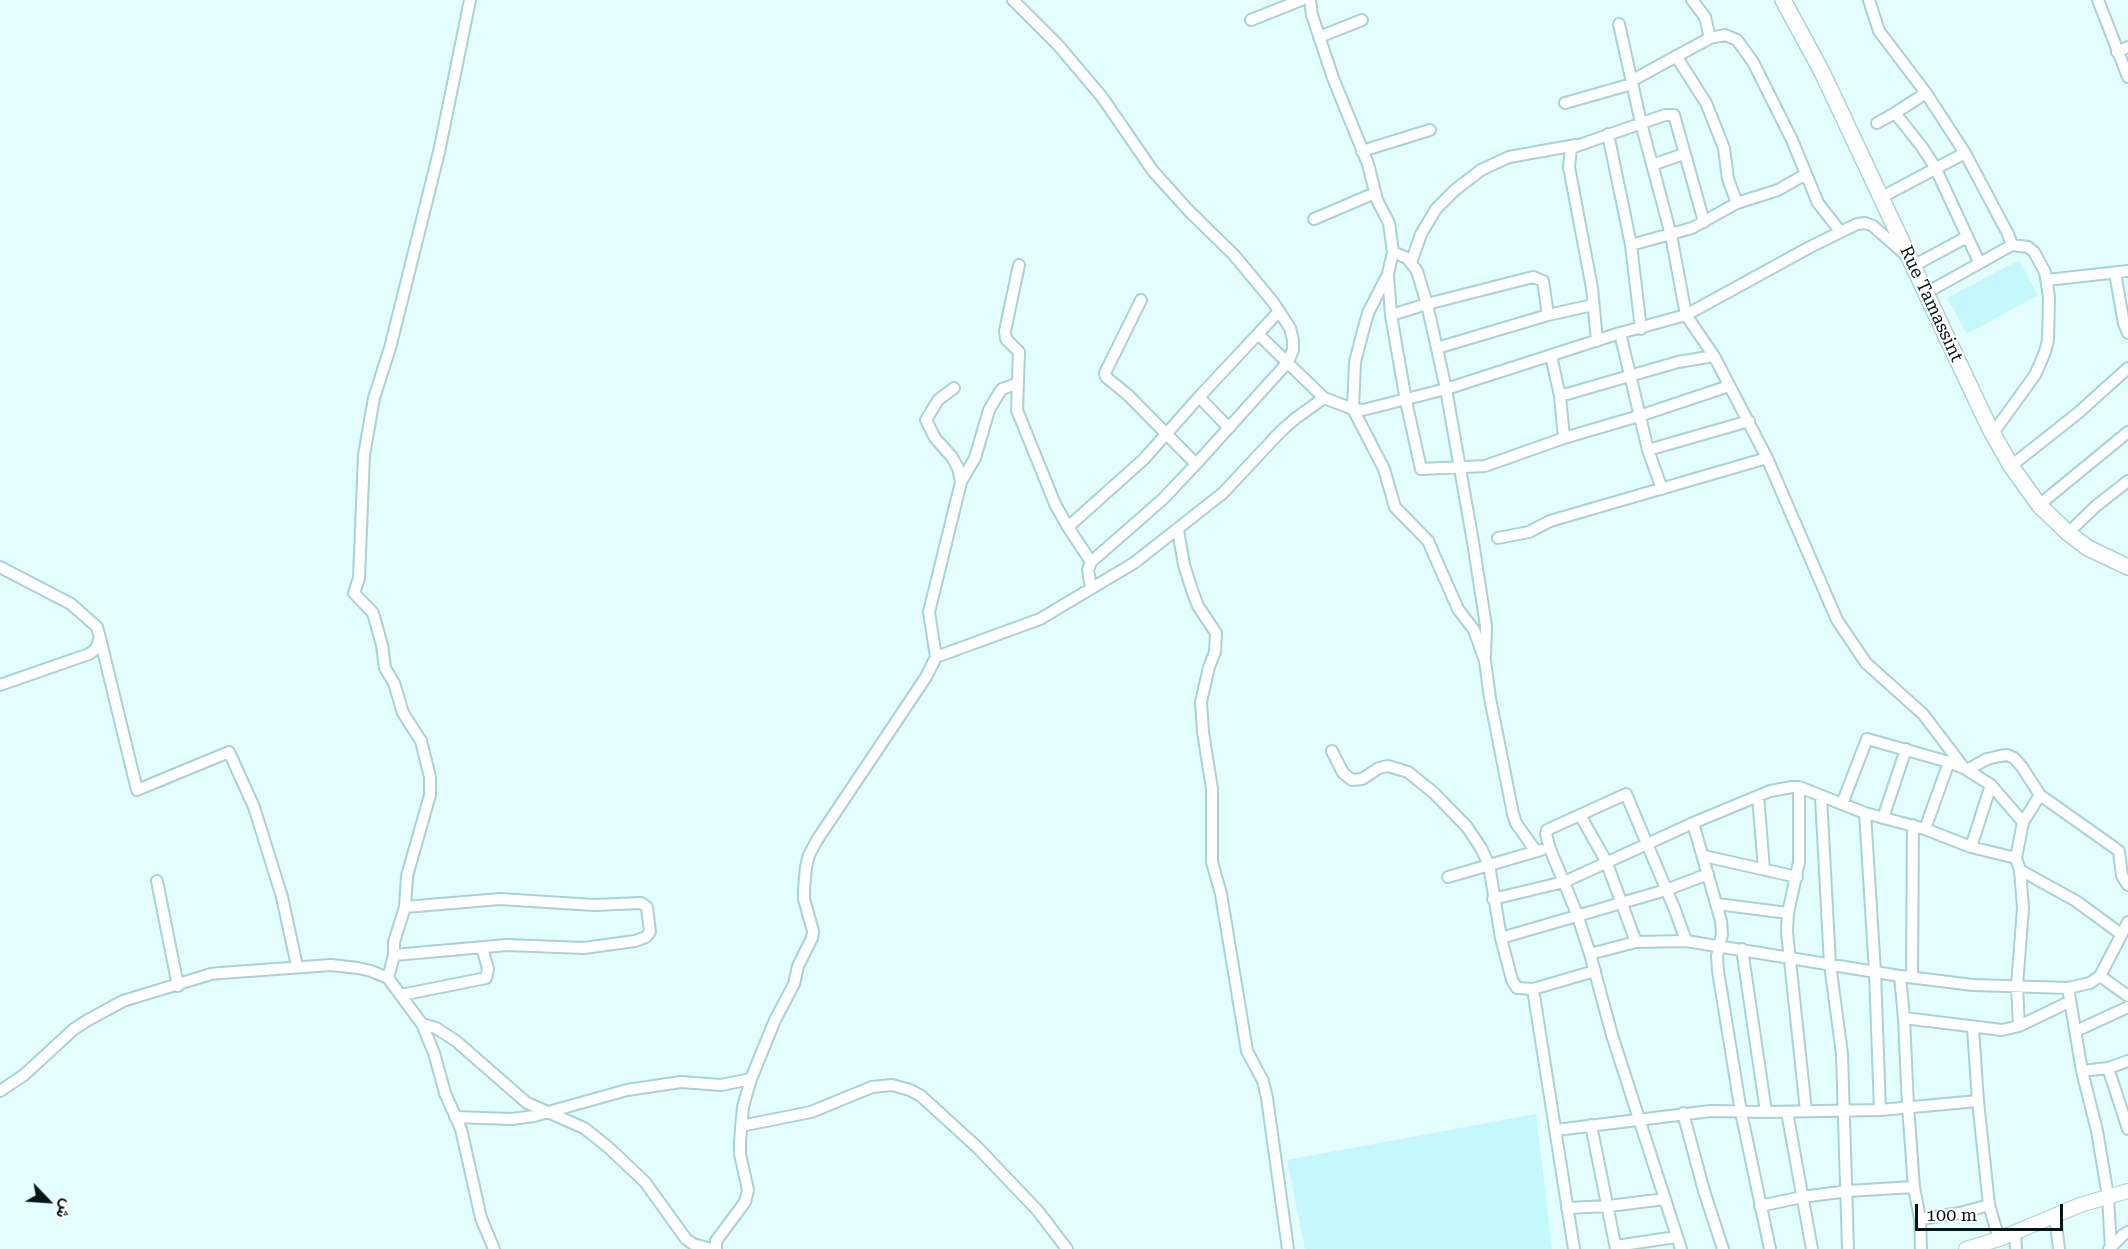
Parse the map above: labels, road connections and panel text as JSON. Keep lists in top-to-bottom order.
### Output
{
  "streets": {
    "main road": ["Rue Tamassint"]
  },
  "scale_bar": "100 m",
  "north": "bottom right"
}
